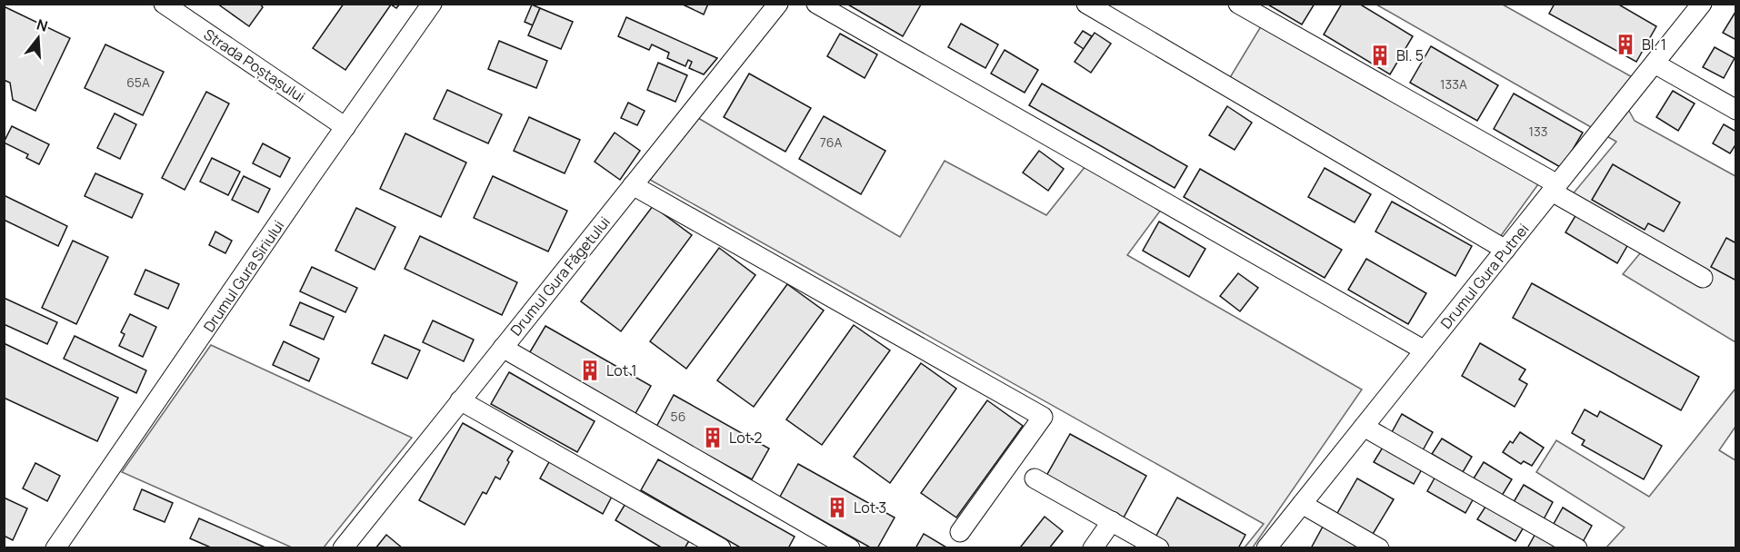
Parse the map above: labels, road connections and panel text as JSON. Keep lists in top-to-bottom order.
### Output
{
  "streets": {
    "street": [
      "Strada Poștașului",
      "Drumul Gura Siriului",
      "Drumul Gura Făgetului",
      "Drumul Gura Putnei"
    ]
  },
  "crossings": [
    ["Strada Poștașului", "Drumul Gura Siriului"]
  ],
  "places": {
    "building": [
      "Bl. 1",
      "Bl. 5",
      "Lot 1",
      "Lot 2",
      "Lot 3"
    ]
  },
  "house_numbers": [
    "65A",
    "133A",
    "133",
    "76A",
    "56"
  ],
  "north": "top"
}
